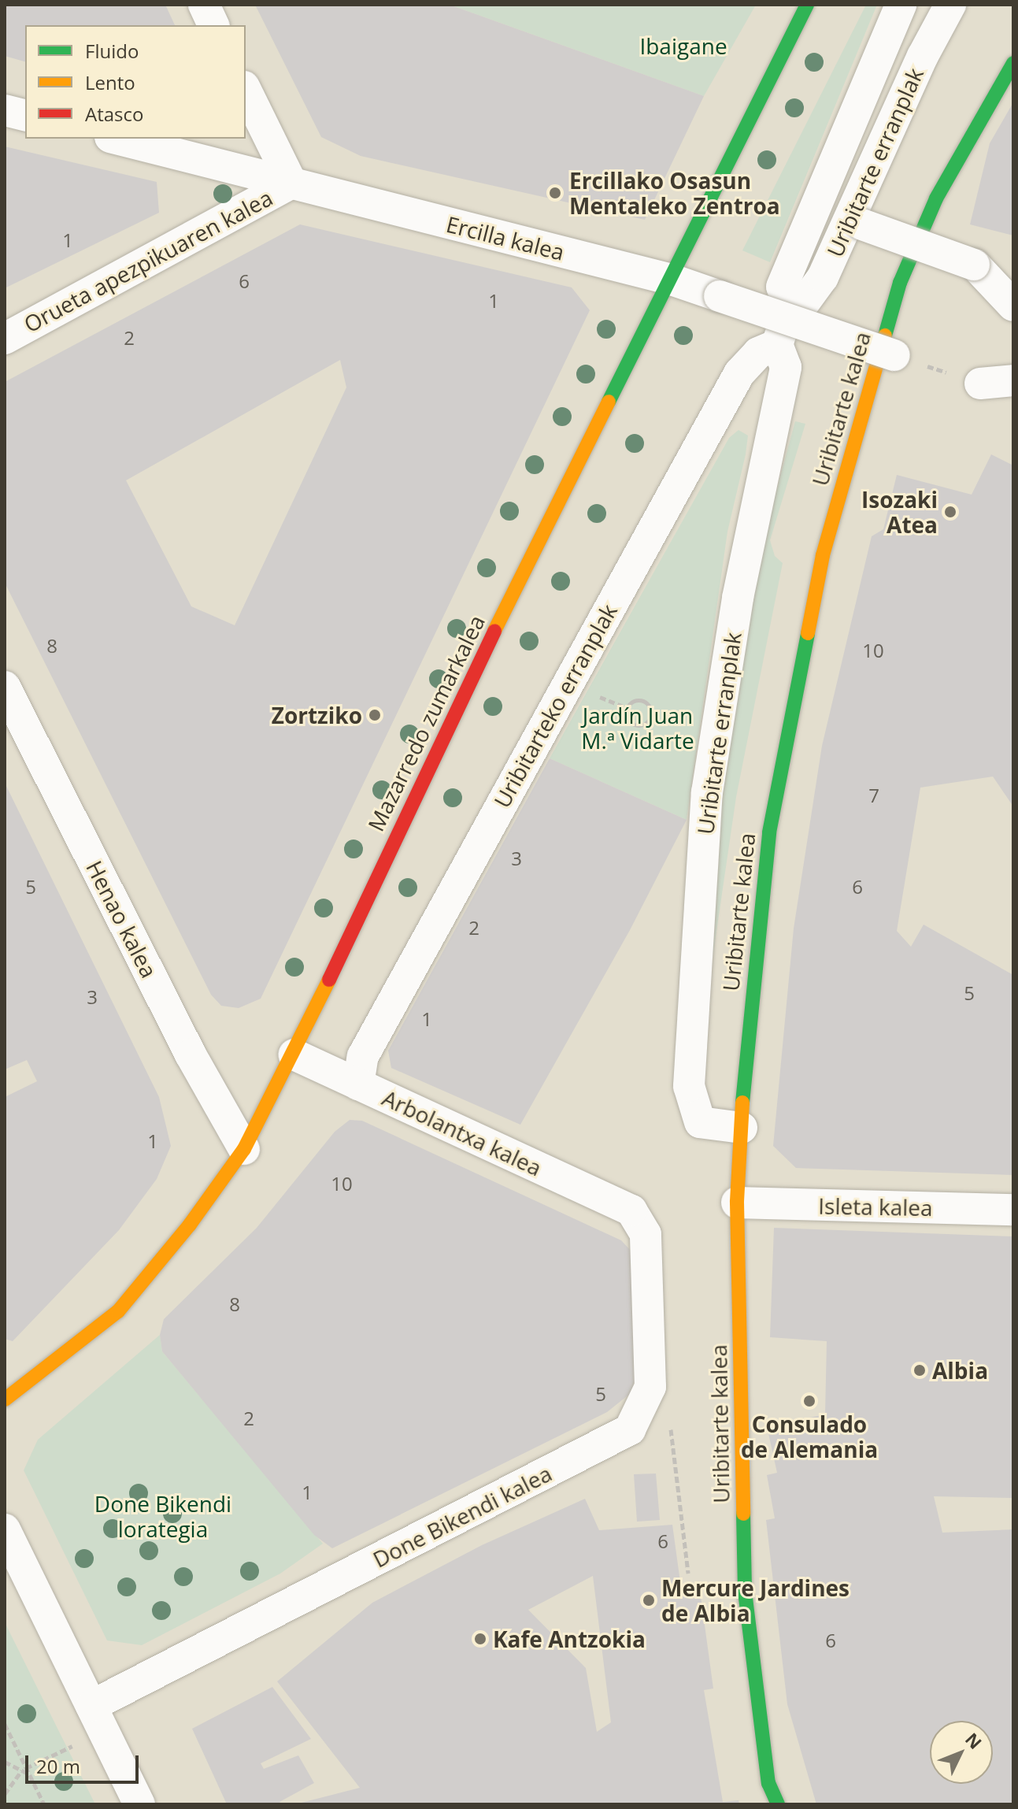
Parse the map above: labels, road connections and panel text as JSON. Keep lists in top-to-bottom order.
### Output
{
  "streets": {
    "street": [
      "Uribitarte erranplak",
      "Ercilla kalea",
      "Orueta apezpikuaren kalea",
      "Uribitarte kalea",
      "Uribitarteko erranplak",
      "Mazarredo zumarkalea",
      "Henao kalea",
      "Arbolantxa kalea",
      "Isleta kalea",
      "Done Bikendi kalea"
    ]
  },
  "crossings": [
    ["Uribitarte erranplak", "Uribitarte kalea"],
    ["Uribitarte erranplak", "Uribitarteko erranplak"],
    ["Ercilla kalea", "Orueta apezpikuaren kalea"],
    ["Ercilla kalea", "Mazarredo zumarkalea"],
    ["Uribitarte kalea", "Isleta kalea"],
    ["Uribitarteko erranplak", "Arbolantxa kalea"],
    ["Mazarredo zumarkalea", "Henao kalea"],
    ["Mazarredo zumarkalea", "Arbolantxa kalea"],
    ["Arbolantxa kalea", "Done Bikendi kalea"]
  ],
  "parks": ["Ibaigane", "Jardín Juan M.ª Vidarte", "Done Bikendi lorategia"],
  "places": [
    "Ercillako Osasun Mentaleko Zentroa",
    "Isozaki Atea",
    "Zortziko",
    "Albia",
    "Consulado de Alemania",
    "Mercure Jardines de Albia",
    "Kafe Antzokia"
  ],
  "house_numbers": [
    "1",
    "6",
    "1",
    "2",
    "8",
    "10",
    "7",
    "3",
    "5",
    "6",
    "2",
    "5",
    "3",
    "1",
    "1",
    "10",
    "8",
    "5",
    "2",
    "1",
    "6",
    "6"
  ],
  "legend": ["Fluido", "Lento", "Atasco"],
  "scale_bar": "20 m",
  "north": "top right"
}
